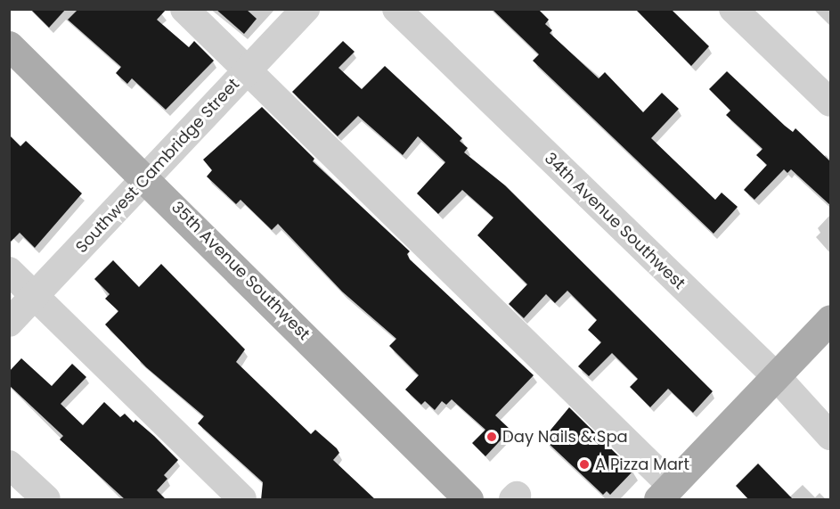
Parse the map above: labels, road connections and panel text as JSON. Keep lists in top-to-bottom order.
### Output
{
  "streets": {
    "main road": ["35th Avenue Southwest"],
    "street": ["Southwest Cambridge Street", "34th Avenue Southwest"]
  },
  "crossings": [
    ["Southwest Cambridge Street", "35th Avenue Southwest"]
  ],
  "places": ["Day Nails & Spa", "A Pizza Mart"]
}
